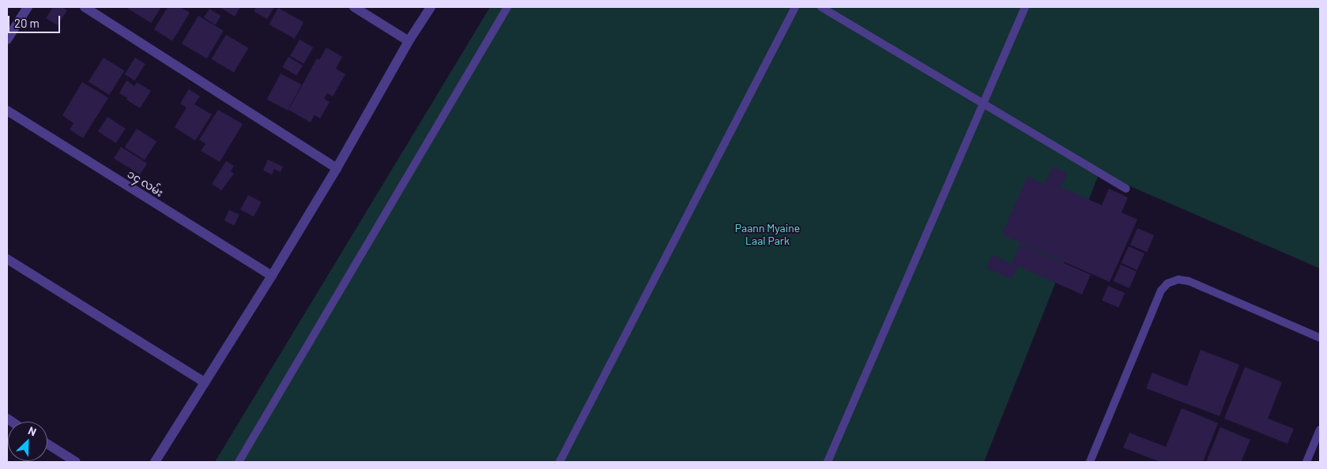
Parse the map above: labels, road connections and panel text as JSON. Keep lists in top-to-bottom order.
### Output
{
  "streets": {
    "street": ["၁၄ လမ်း"]
  },
  "parks": ["Paann Myaine Laal Park"],
  "scale_bar": "20 m",
  "north": "top right"
}
